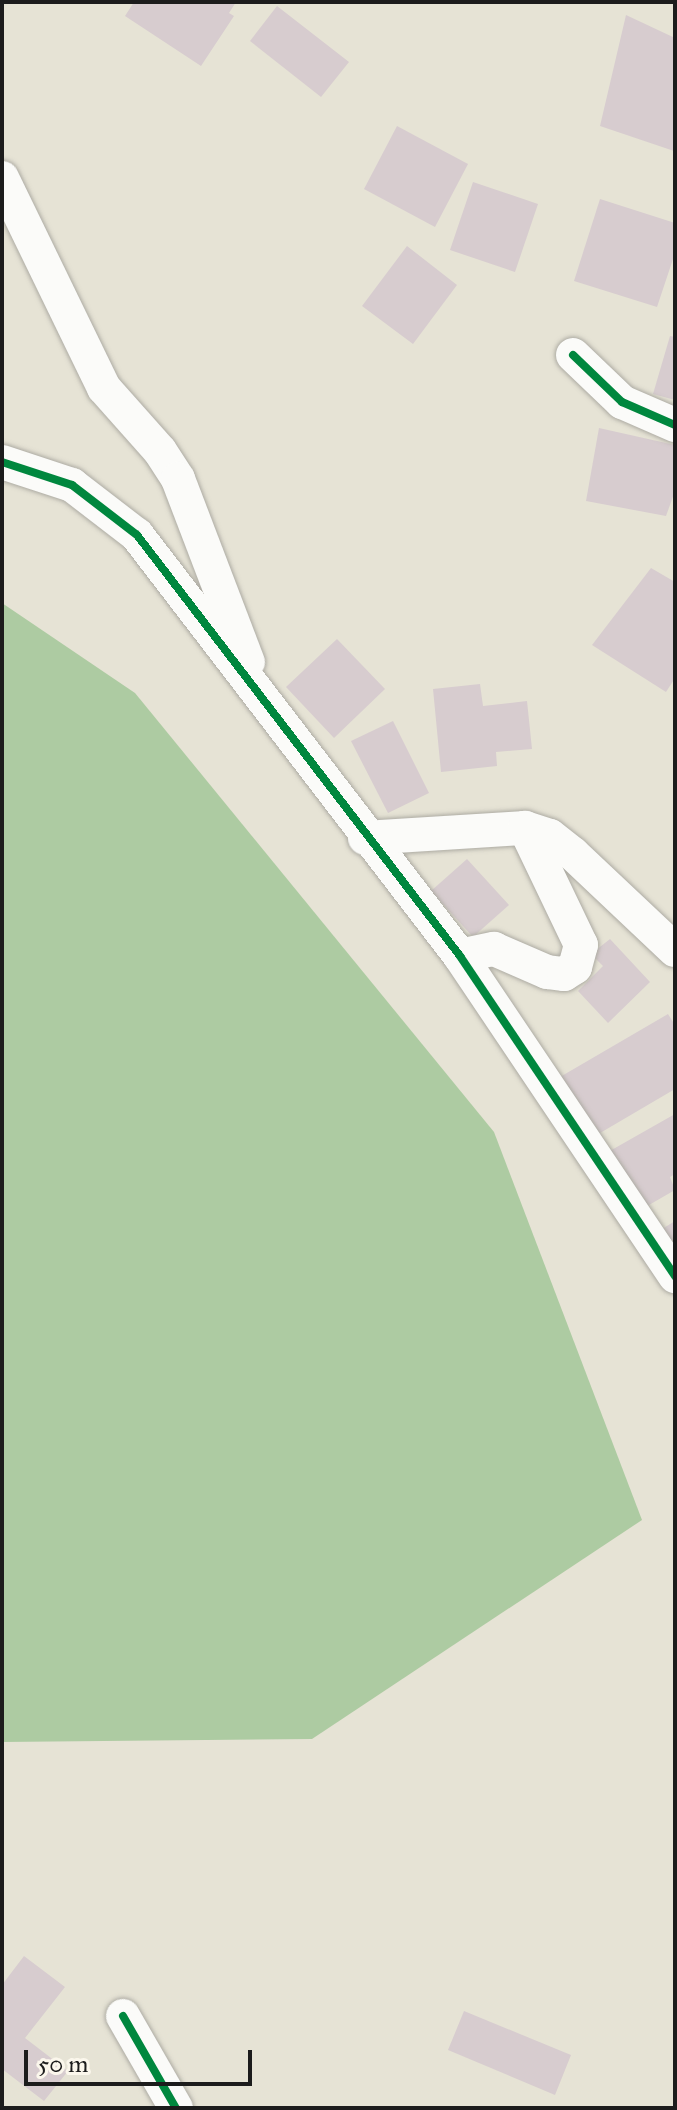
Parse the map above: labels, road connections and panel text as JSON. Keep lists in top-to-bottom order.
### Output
{
  "scale_bar": "50 m"
}
